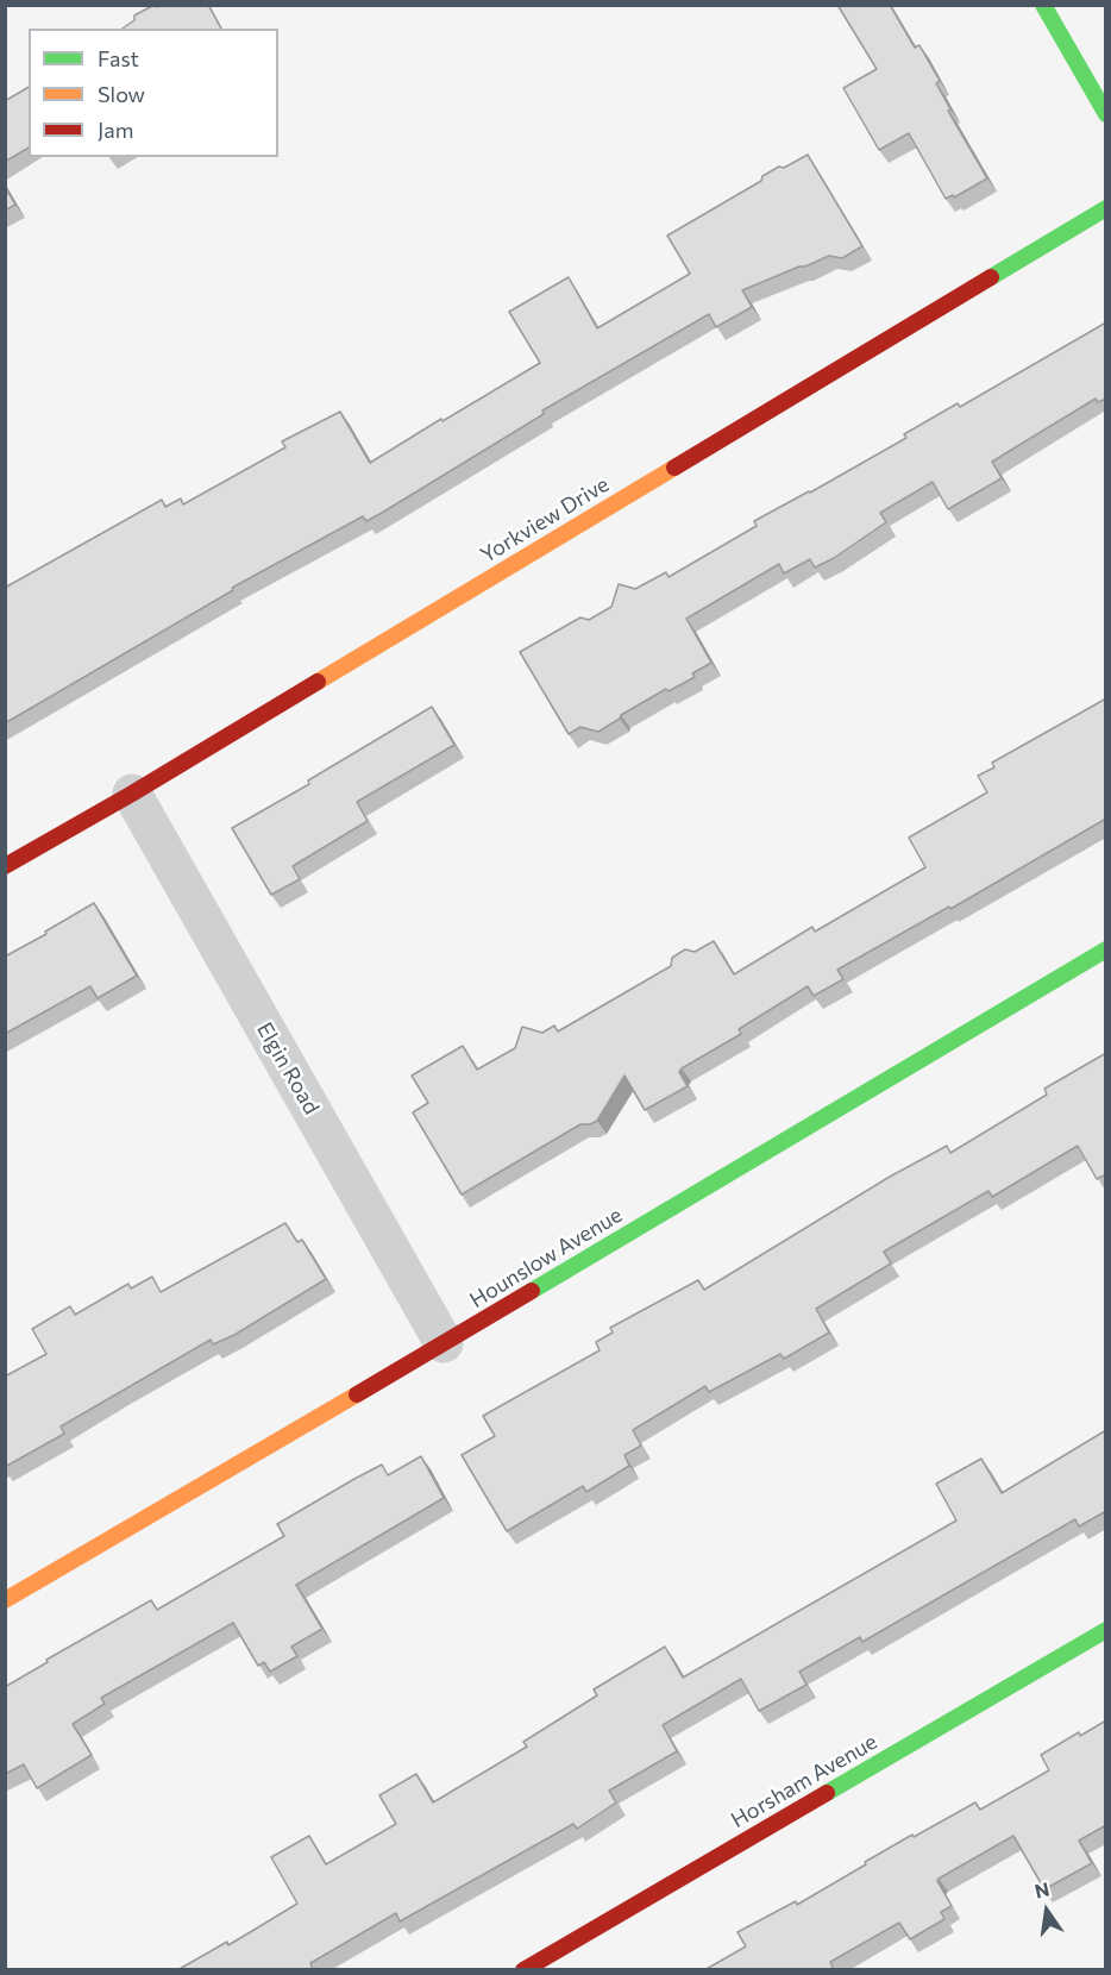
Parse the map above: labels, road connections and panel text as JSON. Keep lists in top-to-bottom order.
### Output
{
  "streets": {
    "street": [
      "Yorkview Drive",
      "Elgin Road",
      "Hounslow Avenue",
      "Horsham Avenue"
    ]
  },
  "crossings": [
    ["Yorkview Drive", "Elgin Road"],
    ["Elgin Road", "Hounslow Avenue"]
  ],
  "legend": ["Fast", "Slow", "Jam"],
  "north": "top"
}
